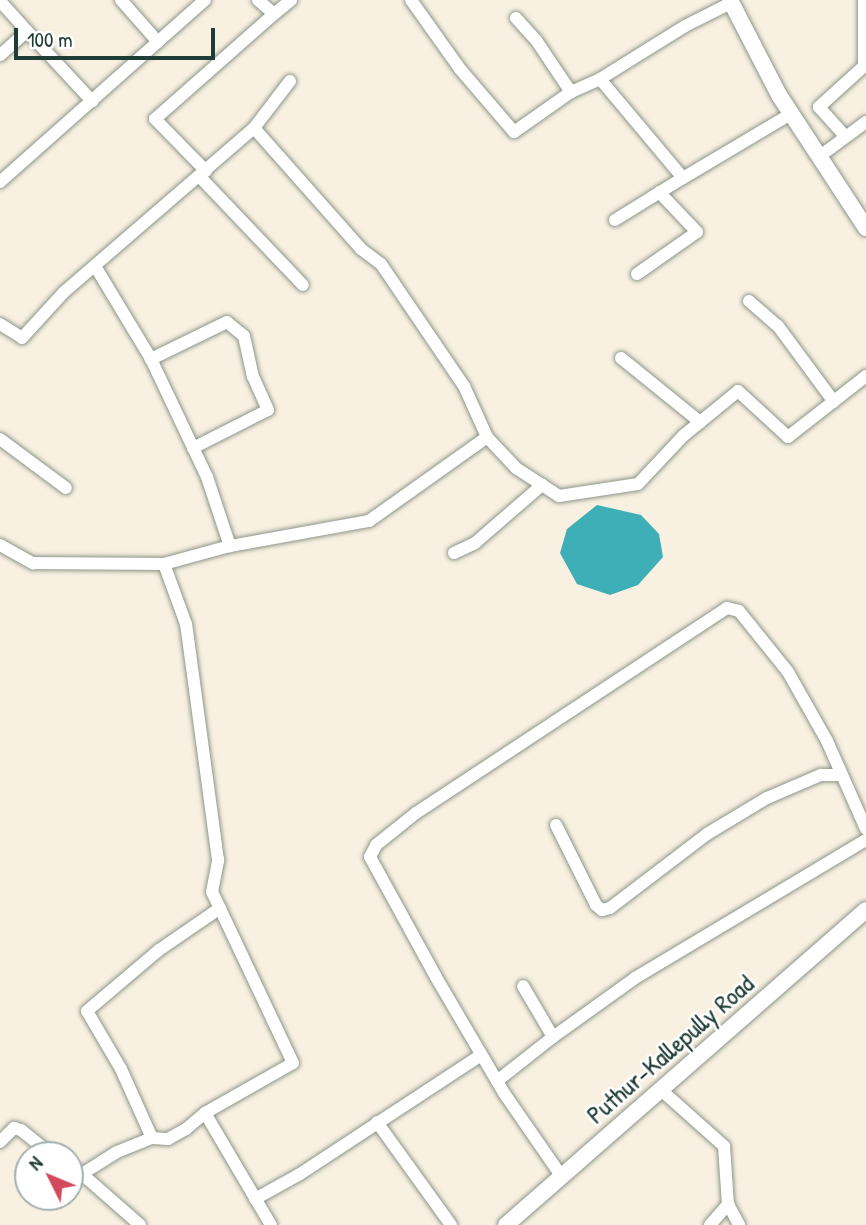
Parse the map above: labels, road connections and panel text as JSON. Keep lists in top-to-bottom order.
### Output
{
  "streets": {
    "main road": ["Puthur-Kallepully Road"]
  },
  "scale_bar": "100 m",
  "north": "top left"
}
